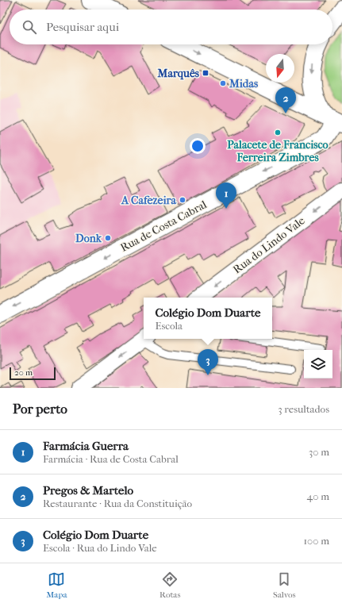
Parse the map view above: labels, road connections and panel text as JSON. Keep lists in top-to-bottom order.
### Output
{
  "streets": {
    "main road": ["Rua de Costa Cabral"],
    "street": ["Rua do Lindo Vale"]
  },
  "one_way": ["Rua de Costa Cabral", "Rua do Lindo Vale"],
  "places": {
    "transit": ["Marquês"],
    "other": [
      "Midas",
      "Palacete de Francisco Ferreira Zimbres",
      "A Cafezeira",
      "Donk"
    ]
  },
  "scale_bar": "20 m",
  "north": "bottom",
  "page": {
    "search": "Pesquisar aqui",
    "pins": ["2", "1", "3"],
    "popup": ["Colégio Dom Duarte", "Escola"],
    "scale": "20 m",
    "heading": ["Por perto", "3 resultados"],
    "list": [
      {
        "mark": "1",
        "name": "Farmácia Guerra",
        "note": "Farmácia · Rua de Costa Cabral",
        "value": "30 m"
      },
      {
        "mark": "2",
        "name": "Pregos & Martelo",
        "note": "Restaurante · Rua da Constituição",
        "value": "40 m"
      },
      {
        "mark": "3",
        "name": "Colégio Dom Duarte",
        "note": "Escola · Rua do Lindo Vale",
        "value": "100 m"
      }
    ],
    "nav": ["Mapa", "Rotas", "Salvos"]
  }
}
